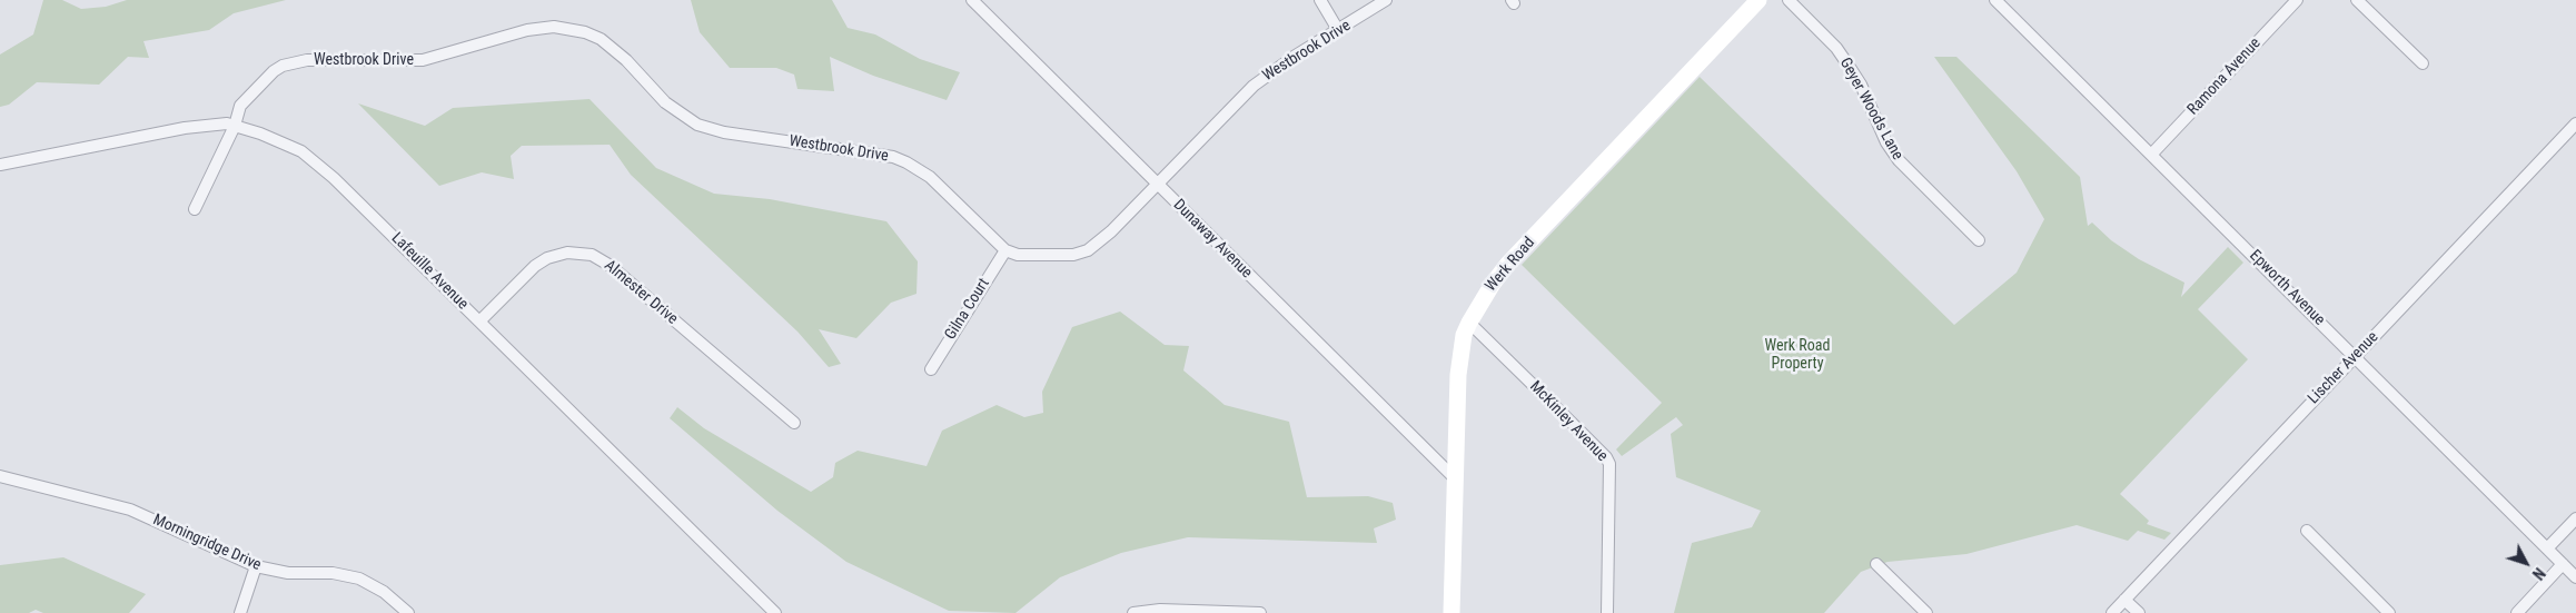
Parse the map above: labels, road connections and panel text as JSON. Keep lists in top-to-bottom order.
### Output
{
  "streets": {
    "street": [
      "Westbrook Drive",
      "Ramona Avenue",
      "Geyer Woods Lane",
      "Dunaway Avenue",
      "Werk Road",
      "Lafeuille Avenue",
      "Epworth Avenue",
      "Almester Drive",
      "Gilna Court",
      "Lischer Avenue",
      "McKinley Avenue",
      "Morningridge Drive"
    ]
  },
  "crossings": [
    ["Westbrook Drive", "Dunaway Avenue"],
    ["Westbrook Drive", "Lafeuille Avenue"],
    ["Westbrook Drive", "Gilna Court"],
    ["Ramona Avenue", "Epworth Avenue"],
    ["Dunaway Avenue", "Werk Road"],
    ["Werk Road", "McKinley Avenue"],
    ["Lafeuille Avenue", "Almester Drive"],
    ["Epworth Avenue", "Lischer Avenue"]
  ],
  "parks": ["Werk Road Property"],
  "north": "bottom right"
}
